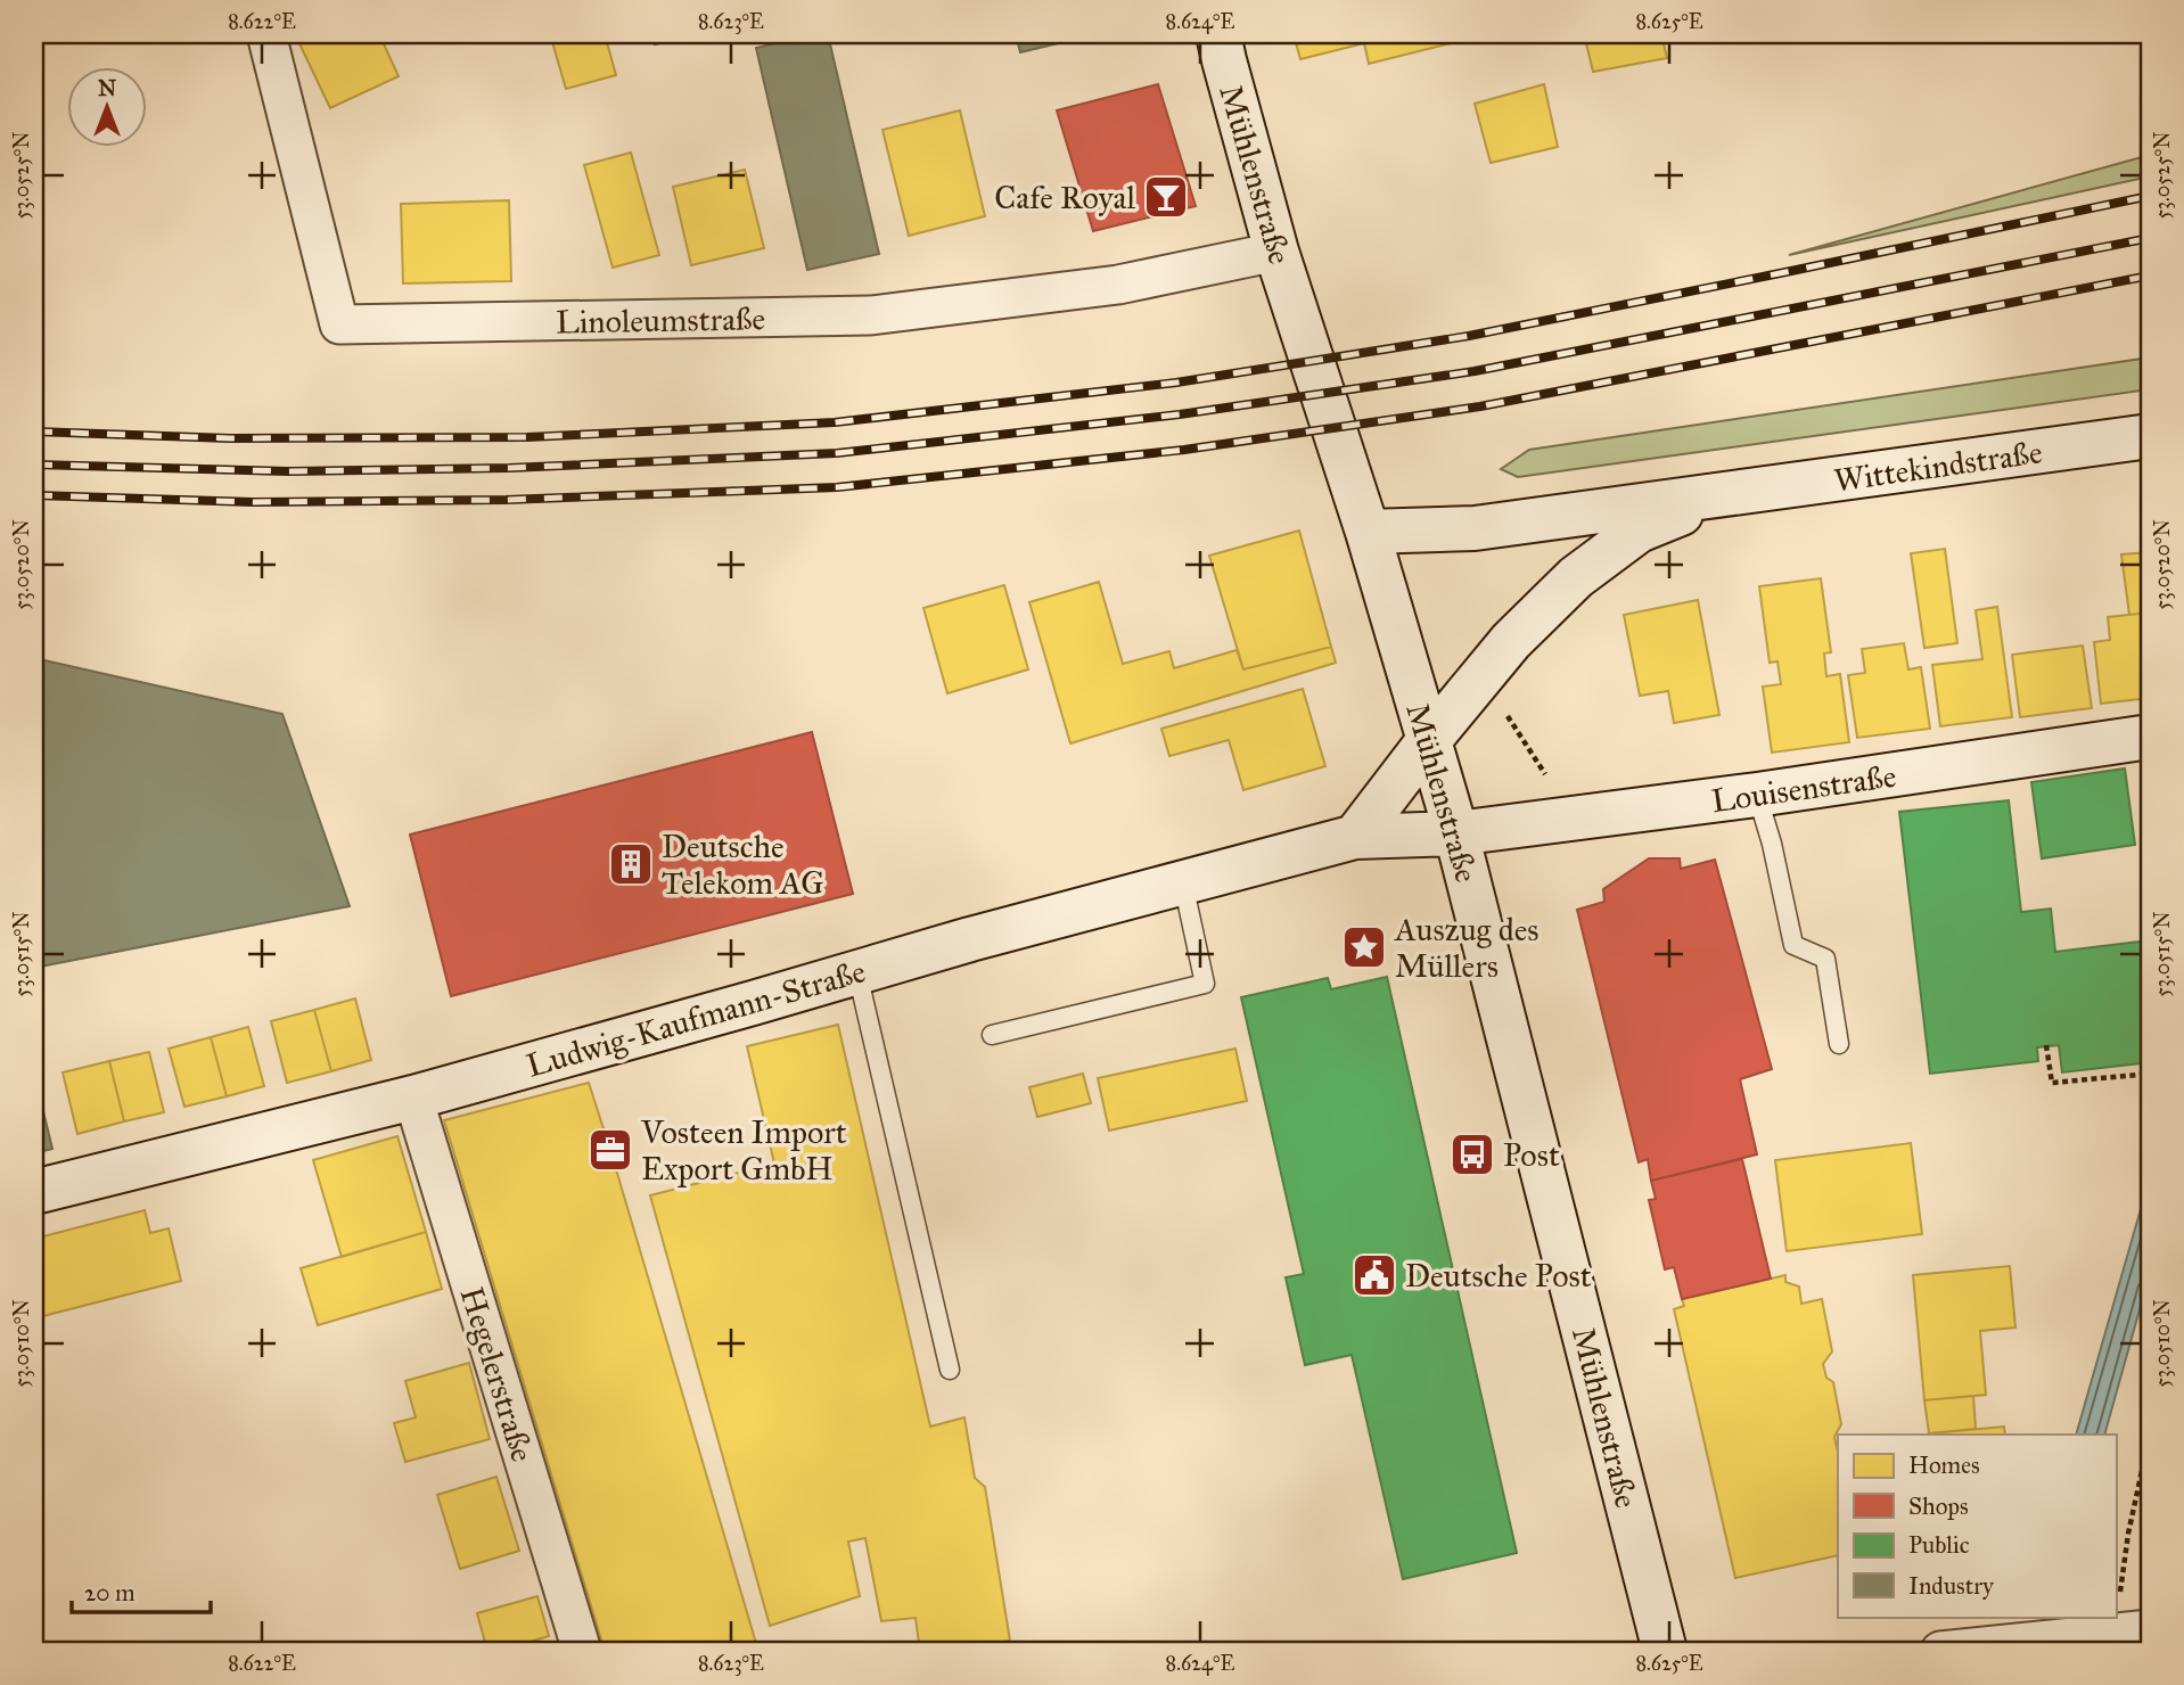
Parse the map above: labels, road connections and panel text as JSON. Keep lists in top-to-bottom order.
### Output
{
  "streets": {
    "street": [
      "Mühlenstraße",
      "Linoleumstraße",
      "Wittekindstraße",
      "Louisenstraße",
      "Ludwig-Kaufmann-Straße",
      "Hegelerstraße"
    ]
  },
  "crossings": [
    ["Mühlenstraße", "Linoleumstraße"],
    ["Mühlenstraße", "Wittekindstraße"],
    ["Mühlenstraße", "Louisenstraße"],
    ["Mühlenstraße", "Ludwig-Kaufmann-Straße"],
    ["Louisenstraße", "Ludwig-Kaufmann-Straße"],
    ["Ludwig-Kaufmann-Straße", "Hegelerstraße"]
  ],
  "places": {
    "bar": ["Cafe Royal"],
    "building": ["Deutsche Telekom AG"],
    "place": ["Auszug des Müllers"],
    "office": ["Vosteen Import Export GmbH"],
    "bus stop": ["Post"],
    "public building": ["Deutsche Post"]
  },
  "legend": [
    "Homes",
    "Shops",
    "Public",
    "Industry"
  ],
  "scale_bar": "20 m",
  "north": "top",
  "coordinates": [
    "8.622°E",
    "8.623°E",
    "8.624°E",
    "8.625°E",
    "53.0525°N",
    "53.0520°N",
    "53.0515°N",
    "53.0510°N"
  ]
}
